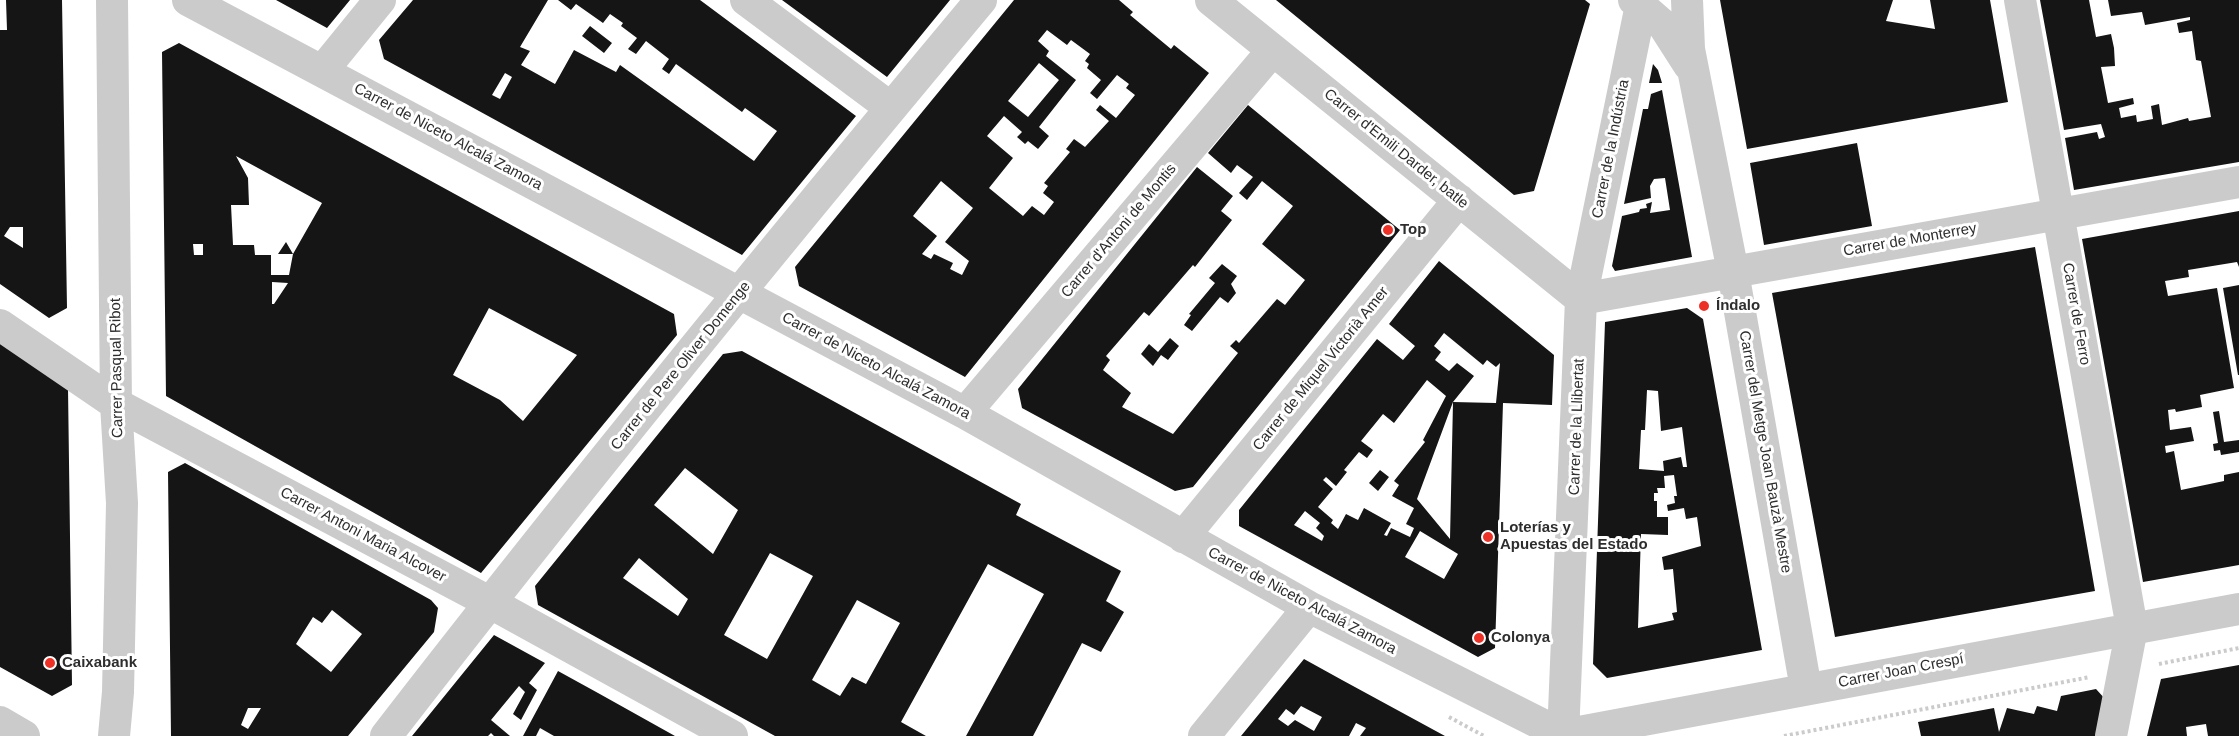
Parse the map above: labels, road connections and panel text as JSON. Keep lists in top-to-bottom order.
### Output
{
  "streets": {
    "street": [
      "Carrer de Niceto Alcalá Zamora",
      "Carrer d'Emili Darder, batle",
      "Carrer de la Indústria",
      "Carrer d'Antoni de Montis",
      "Carrer de Monterrey",
      "Carrer de Ferro",
      "Carrer de Pere Oliver Domenge",
      "Carrer Pasqual Ribot",
      "Carrer de Miquel Victorià Amer",
      "Carrer de la Llibertat",
      "Carrer del Metge Joan Bauzà Mestre",
      "Carrer Antoni Maria Alcover",
      "Carrer Joan Crespí"
    ]
  },
  "crossings": [
    ["Carrer de Niceto Alcalá Zamora", "Carrer d'Antoni de Montis"],
    ["Carrer de Niceto Alcalá Zamora", "Carrer de Pere Oliver Domenge"],
    ["Carrer de Niceto Alcalá Zamora", "Carrer de Miquel Victorià Amer"],
    ["Carrer de Niceto Alcalá Zamora", "Carrer de la Llibertat"],
    ["Carrer de Niceto Alcalá Zamora", "Carrer Joan Crespí"],
    ["Carrer d'Emili Darder, batle", "Carrer de la Indústria"],
    ["Carrer d'Emili Darder, batle", "Carrer d'Antoni de Montis"],
    ["Carrer d'Emili Darder, batle", "Carrer de Monterrey"],
    ["Carrer d'Emili Darder, batle", "Carrer de Miquel Victorià Amer"],
    ["Carrer d'Emili Darder, batle", "Carrer de la Llibertat"],
    ["Carrer de la Indústria", "Carrer de Monterrey"],
    ["Carrer de la Indústria", "Carrer de la Llibertat"],
    ["Carrer de la Indústria", "Carrer del Metge Joan Bauzà Mestre"],
    ["Carrer de Monterrey", "Carrer de Ferro"],
    ["Carrer de Monterrey", "Carrer de la Llibertat"],
    ["Carrer de Monterrey", "Carrer del Metge Joan Bauzà Mestre"],
    ["Carrer de Ferro", "Carrer Joan Crespí"],
    ["Carrer de Pere Oliver Domenge", "Carrer Antoni Maria Alcover"],
    ["Carrer Pasqual Ribot", "Carrer Antoni Maria Alcover"],
    ["Carrer de la Llibertat", "Carrer Joan Crespí"],
    ["Carrer del Metge Joan Bauzà Mestre", "Carrer Joan Crespí"]
  ],
  "places": [
    "Top",
    "Índalo",
    "Loterías y Apuestas del Estado",
    "Colonya",
    "Caixabank"
  ]
}
